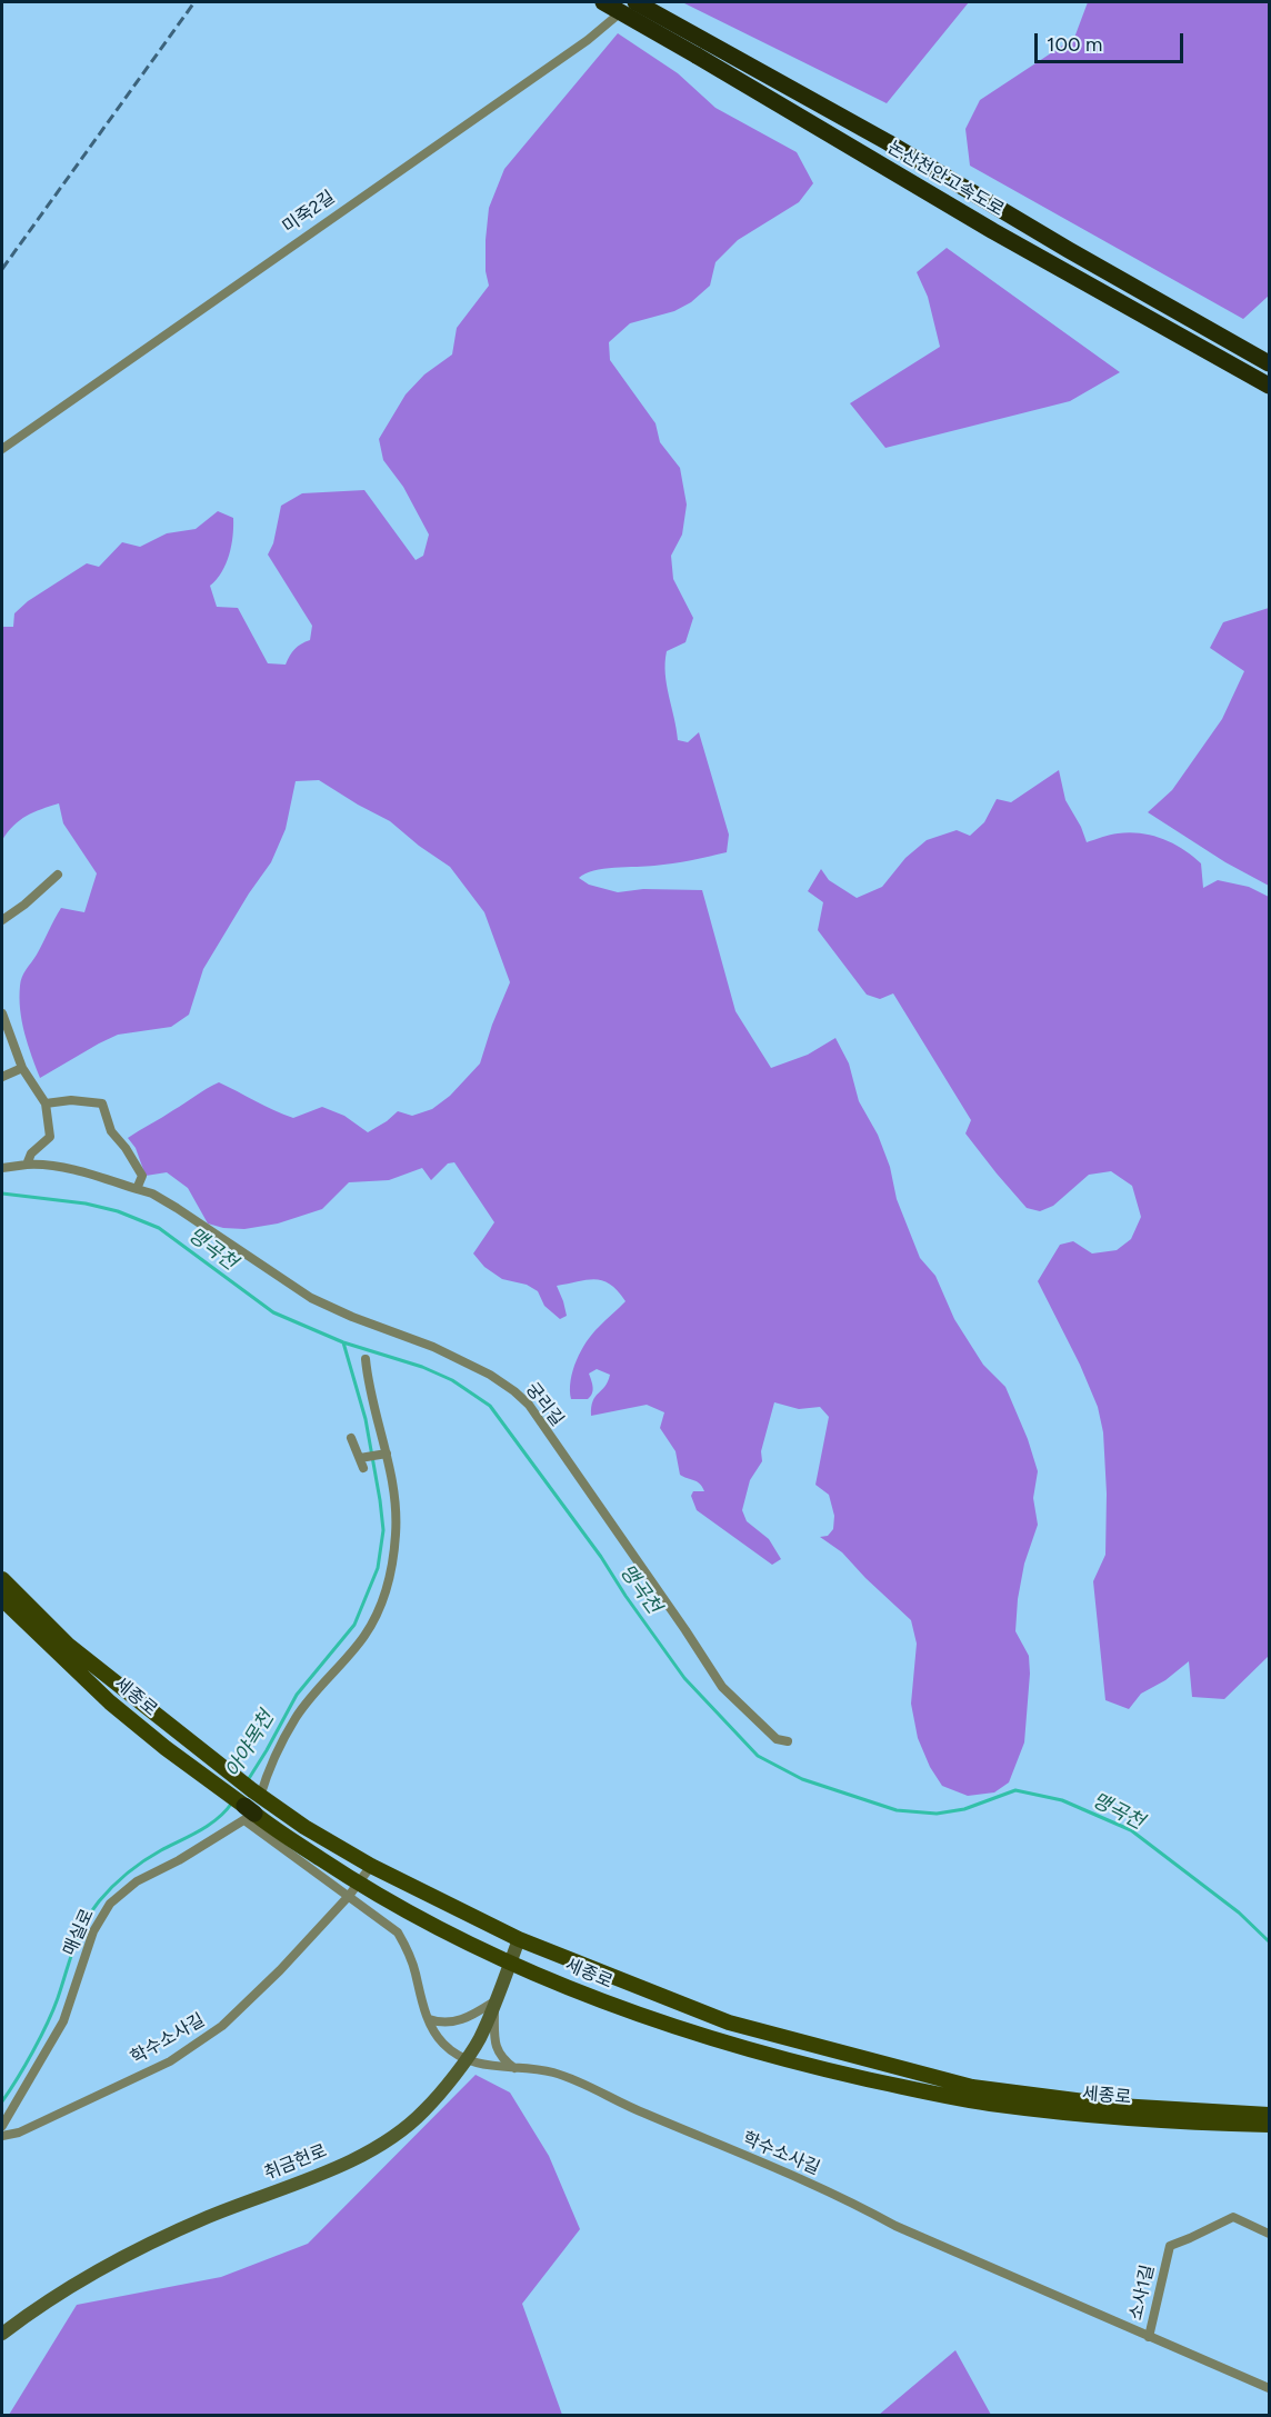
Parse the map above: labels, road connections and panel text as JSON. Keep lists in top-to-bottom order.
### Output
{
  "streets": {
    "highway": ["논산천안고속도로"],
    "main road": ["세종로", "취금헌로"],
    "street": [
      "미죽2길",
      "궁리길",
      "매실로",
      "학수소사길",
      "소사1길"
    ]
  },
  "crossings": [
    ["논산천안고속도로", "미죽2길"],
    ["세종로", "매실로"],
    ["세종로", "학수소사길"],
    ["세종로", "취금헌로"],
    ["학수소사길", "취금헌로"],
    ["학수소사길", "소사1길"]
  ],
  "water": ["맹곡천", "아야목천"],
  "scale_bar": "100 m"
}
